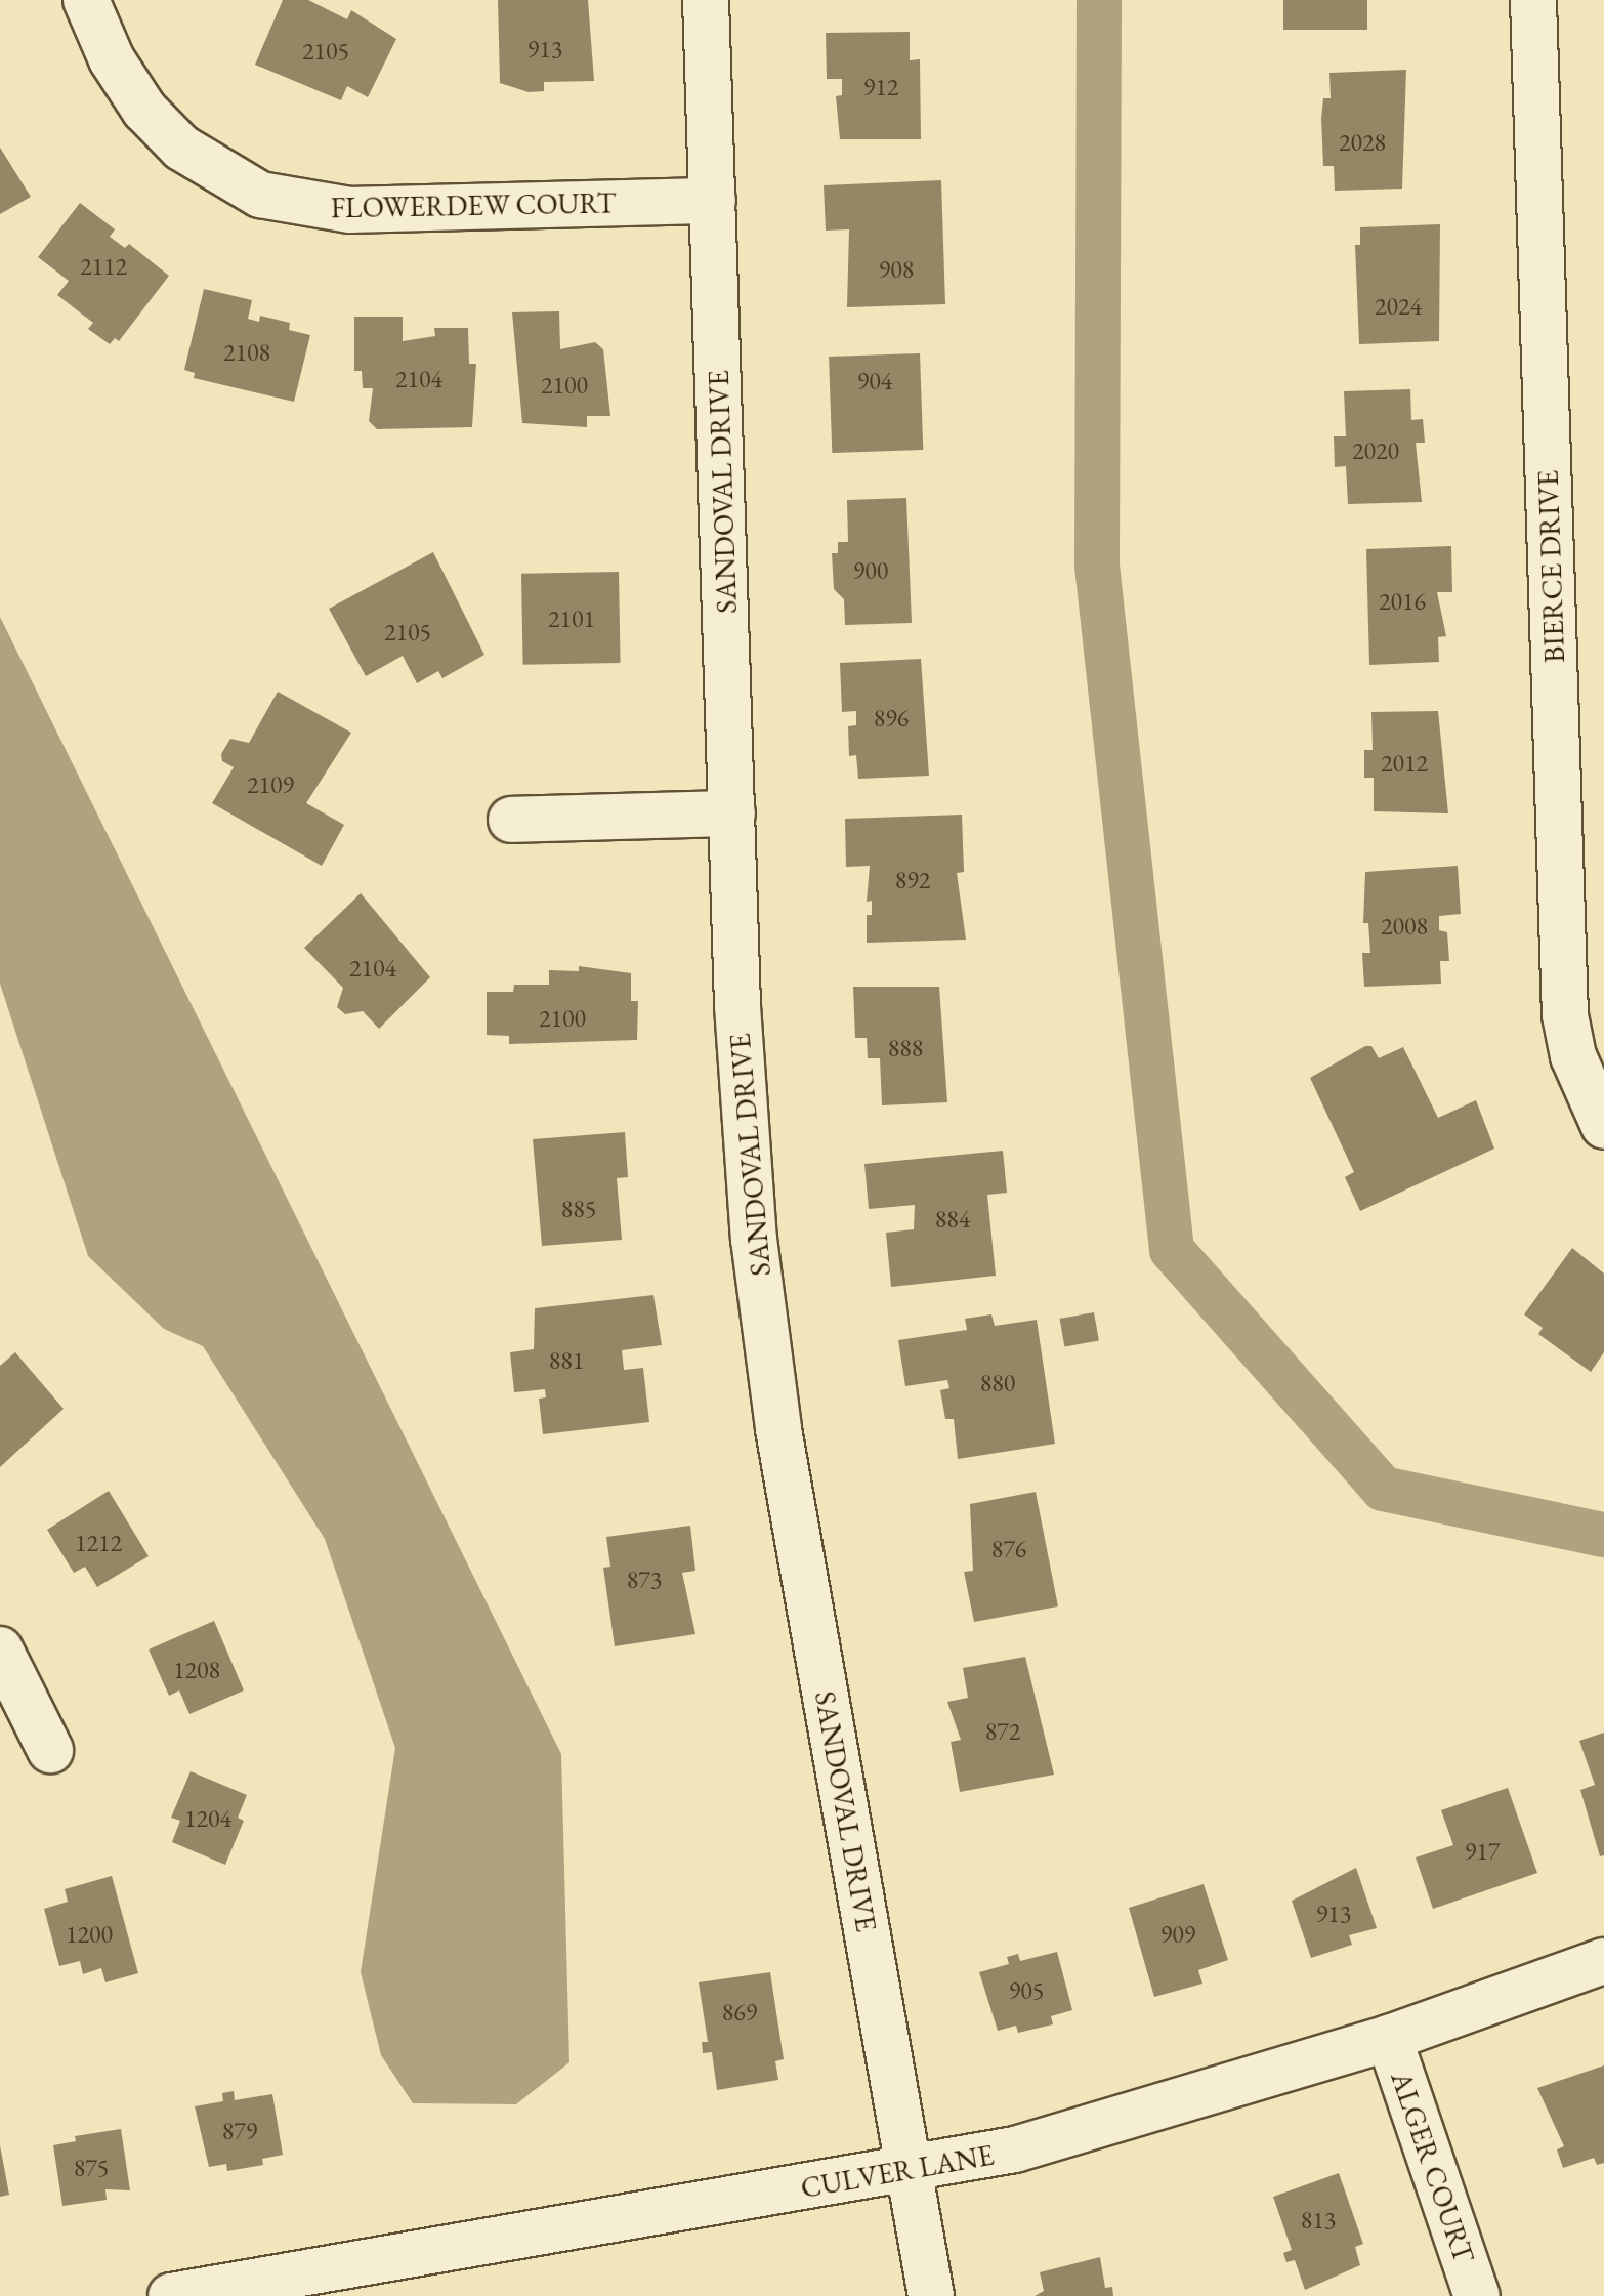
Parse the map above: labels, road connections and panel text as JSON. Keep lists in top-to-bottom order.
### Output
{
  "streets": {
    "street": [
      "FLOWERDEW COURT",
      "SANDOVAL DRIVE",
      "BIERCE DRIVE",
      "ALGER COURT",
      "CULVER LANE"
    ]
  },
  "crossings": [
    ["FLOWERDEW COURT", "SANDOVAL DRIVE"],
    ["SANDOVAL DRIVE", "CULVER LANE"],
    ["ALGER COURT", "CULVER LANE"]
  ],
  "house_numbers": [
    "913",
    "2105",
    "912",
    "2028",
    "2112",
    "908",
    "2024",
    "2108",
    "2104",
    "904",
    "2100",
    "2020",
    "900",
    "2016",
    "2101",
    "2105",
    "896",
    "2012",
    "2109",
    "892",
    "2008",
    "2104",
    "2100",
    "888",
    "885",
    "884",
    "881",
    "880",
    "1212",
    "876",
    "873",
    "1208",
    "872",
    "1204",
    "917",
    "913",
    "1200",
    "909",
    "905",
    "869",
    "879",
    "875",
    "813"
  ]
}
